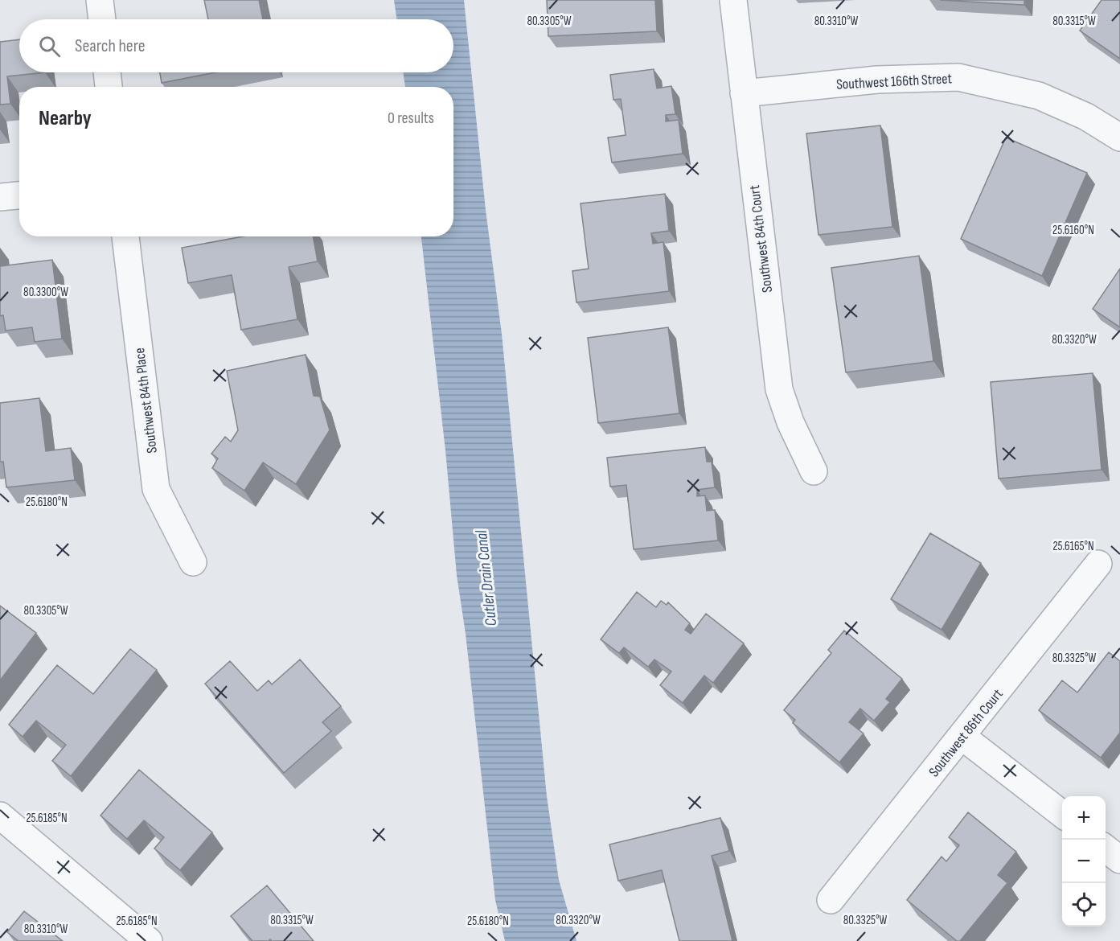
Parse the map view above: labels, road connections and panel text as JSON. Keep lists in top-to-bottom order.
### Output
{
  "streets": {
    "street": [
      "Southwest 166th Street",
      "Southwest 84th Court",
      "Southwest 84th Place",
      "Southwest 86th Court"
    ]
  },
  "crossings": [
    ["Southwest 166th Street", "Southwest 84th Court"]
  ],
  "water": ["Cutler Drain Canal"],
  "page": {
    "search": "Search here",
    "heading": ["Nearby", "0 results"],
    "map_buttons": ["+", "−"]
  },
  "coordinates": [
    "80.3315°W",
    "80.3305°W",
    "80.3310°W",
    "25.6160°N",
    "80.3300°W",
    "80.3320°W",
    "25.6180°N",
    "25.6165°N",
    "80.3325°W",
    "25.6185°N"
  ]
}
